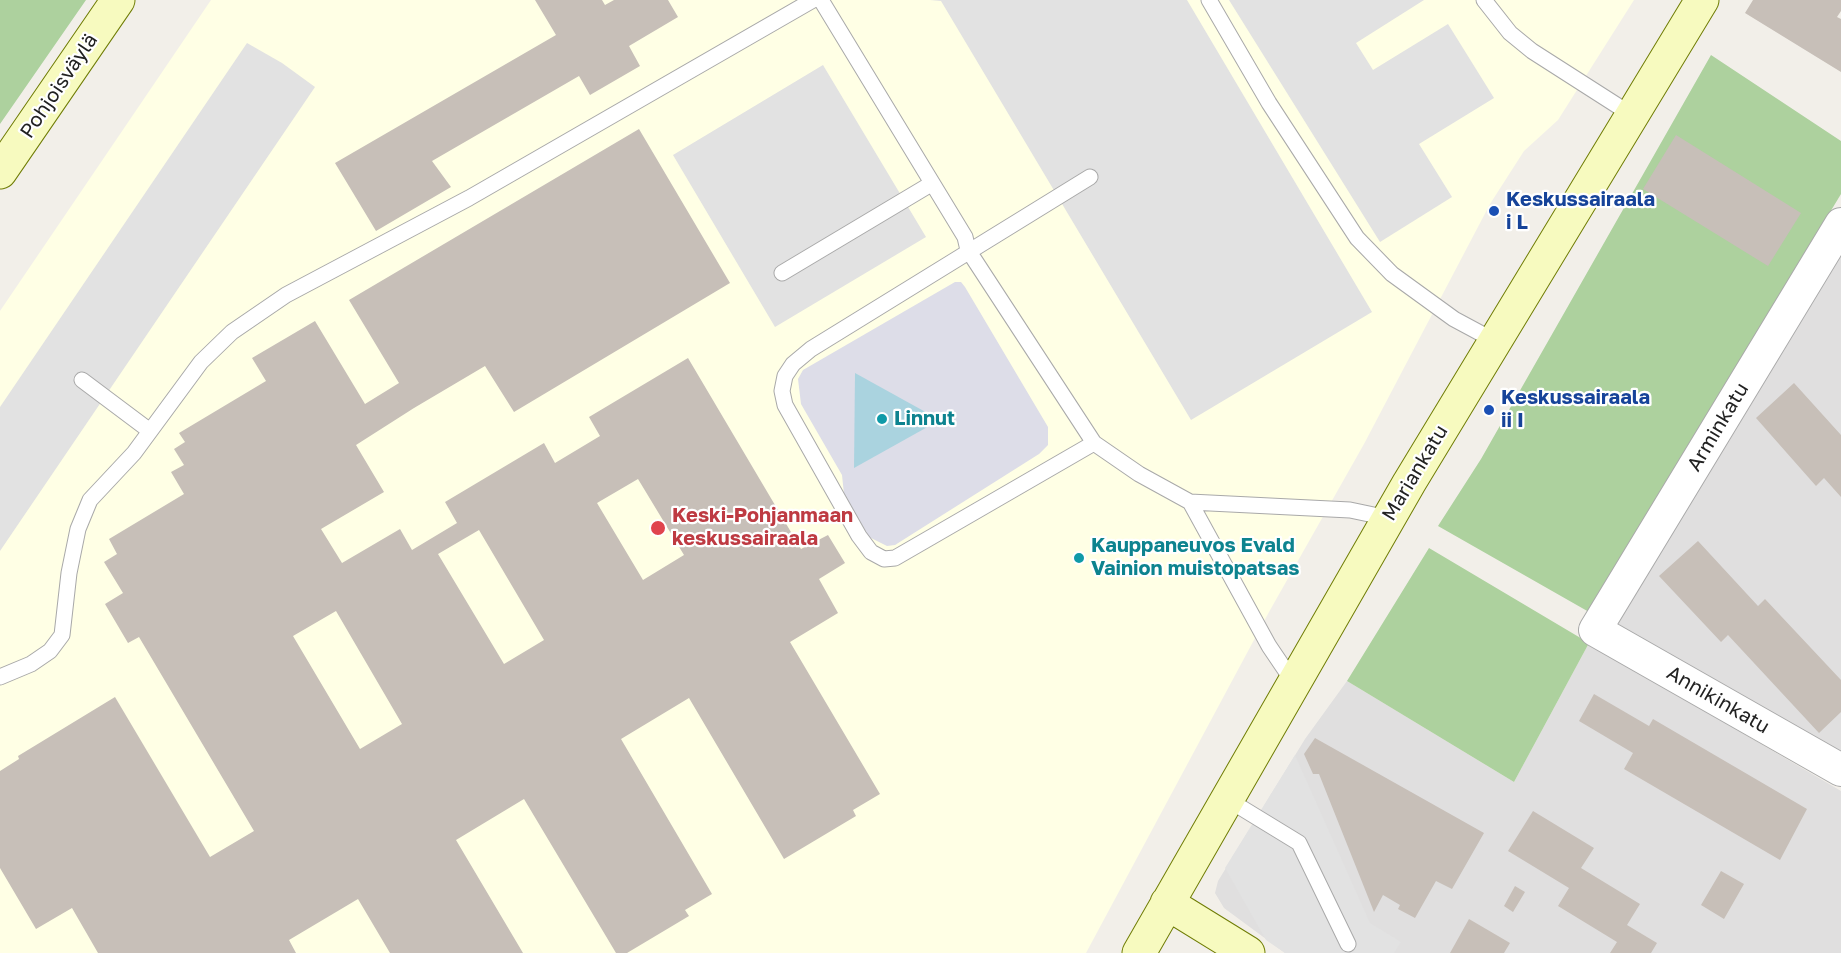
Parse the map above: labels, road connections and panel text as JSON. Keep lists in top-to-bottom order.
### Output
{
  "streets": {
    "street": [
      "Pohjoisväylä",
      "Arminkatu",
      "Mariankatu",
      "Annikinkatu"
    ]
  },
  "crossings": [
    ["Arminkatu", "Annikinkatu"]
  ],
  "places": [
    "Keskussairaala i L",
    "Keskussairaala ii I",
    "Linnut",
    "Keski-Pohjanmaan keskussairaala",
    "Kauppaneuvos Evald Vainion muistopatsas"
  ]
}
